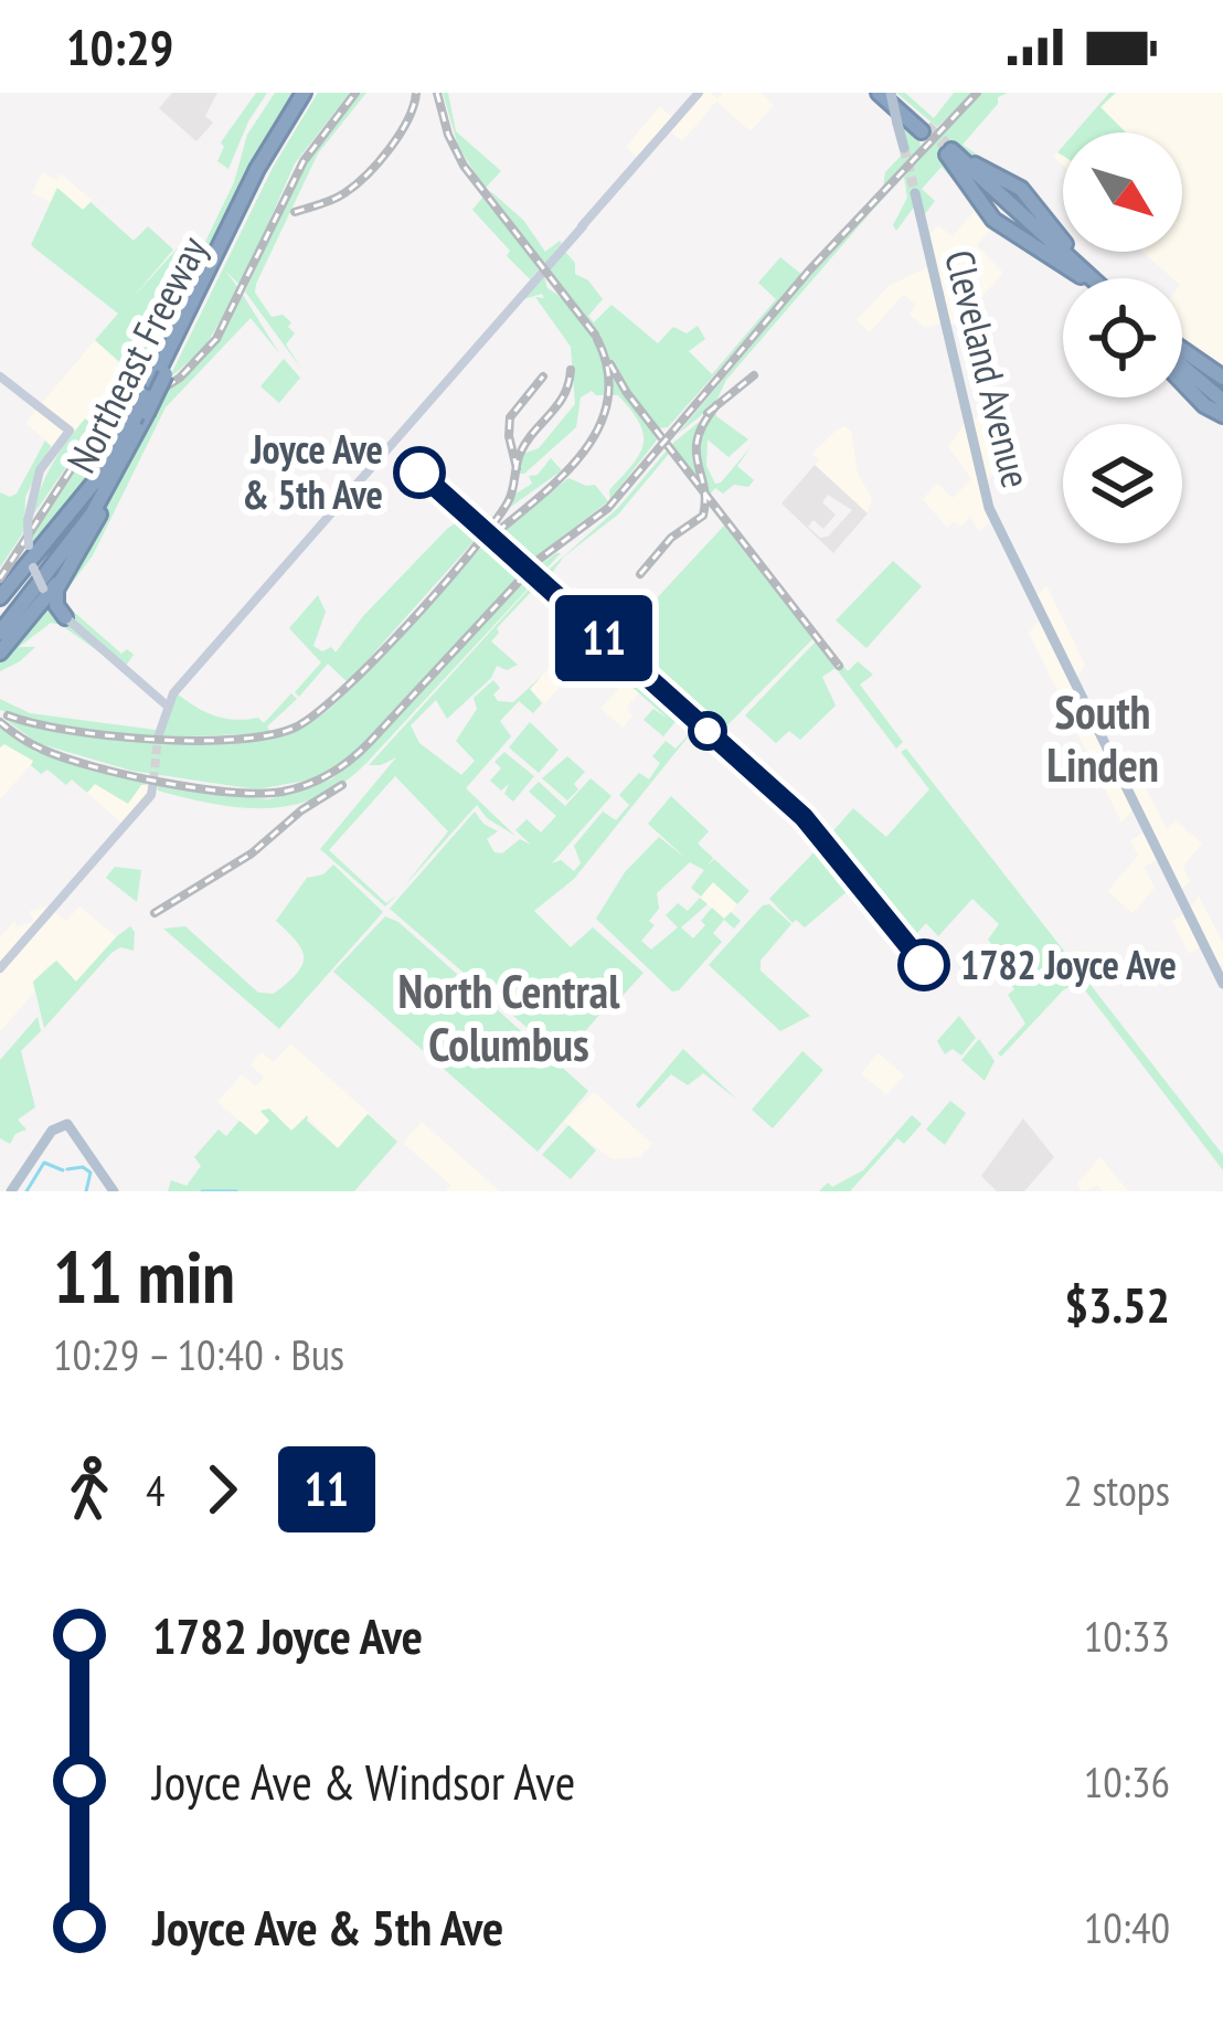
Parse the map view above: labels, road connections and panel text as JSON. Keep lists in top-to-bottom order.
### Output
{
  "streets": {
    "highway": ["Northeast Freeway"],
    "main road": ["Cleveland Avenue"]
  },
  "districts": ["South Linden", "North Central Columbus"],
  "places": ["Joyce Ave & 5th Ave", "1782 Joyce Ave"],
  "lines": ["bus line 11"],
  "north": "bottom right",
  "page": {
    "status": "10:29",
    "on_map": "11",
    "heading": ["11 min", "10:29 – 10:40 · Bus", "$3.52"],
    "legs": ["4", "11", "2 stops"],
    "list": [
      {
        "name": "1782 Joyce Ave",
        "value": "10:33"
      },
      {
        "name": "Joyce Ave & Windsor Ave",
        "value": "10:36"
      },
      {
        "name": "Joyce Ave & 5th Ave",
        "value": "10:40"
      }
    ]
  }
}
